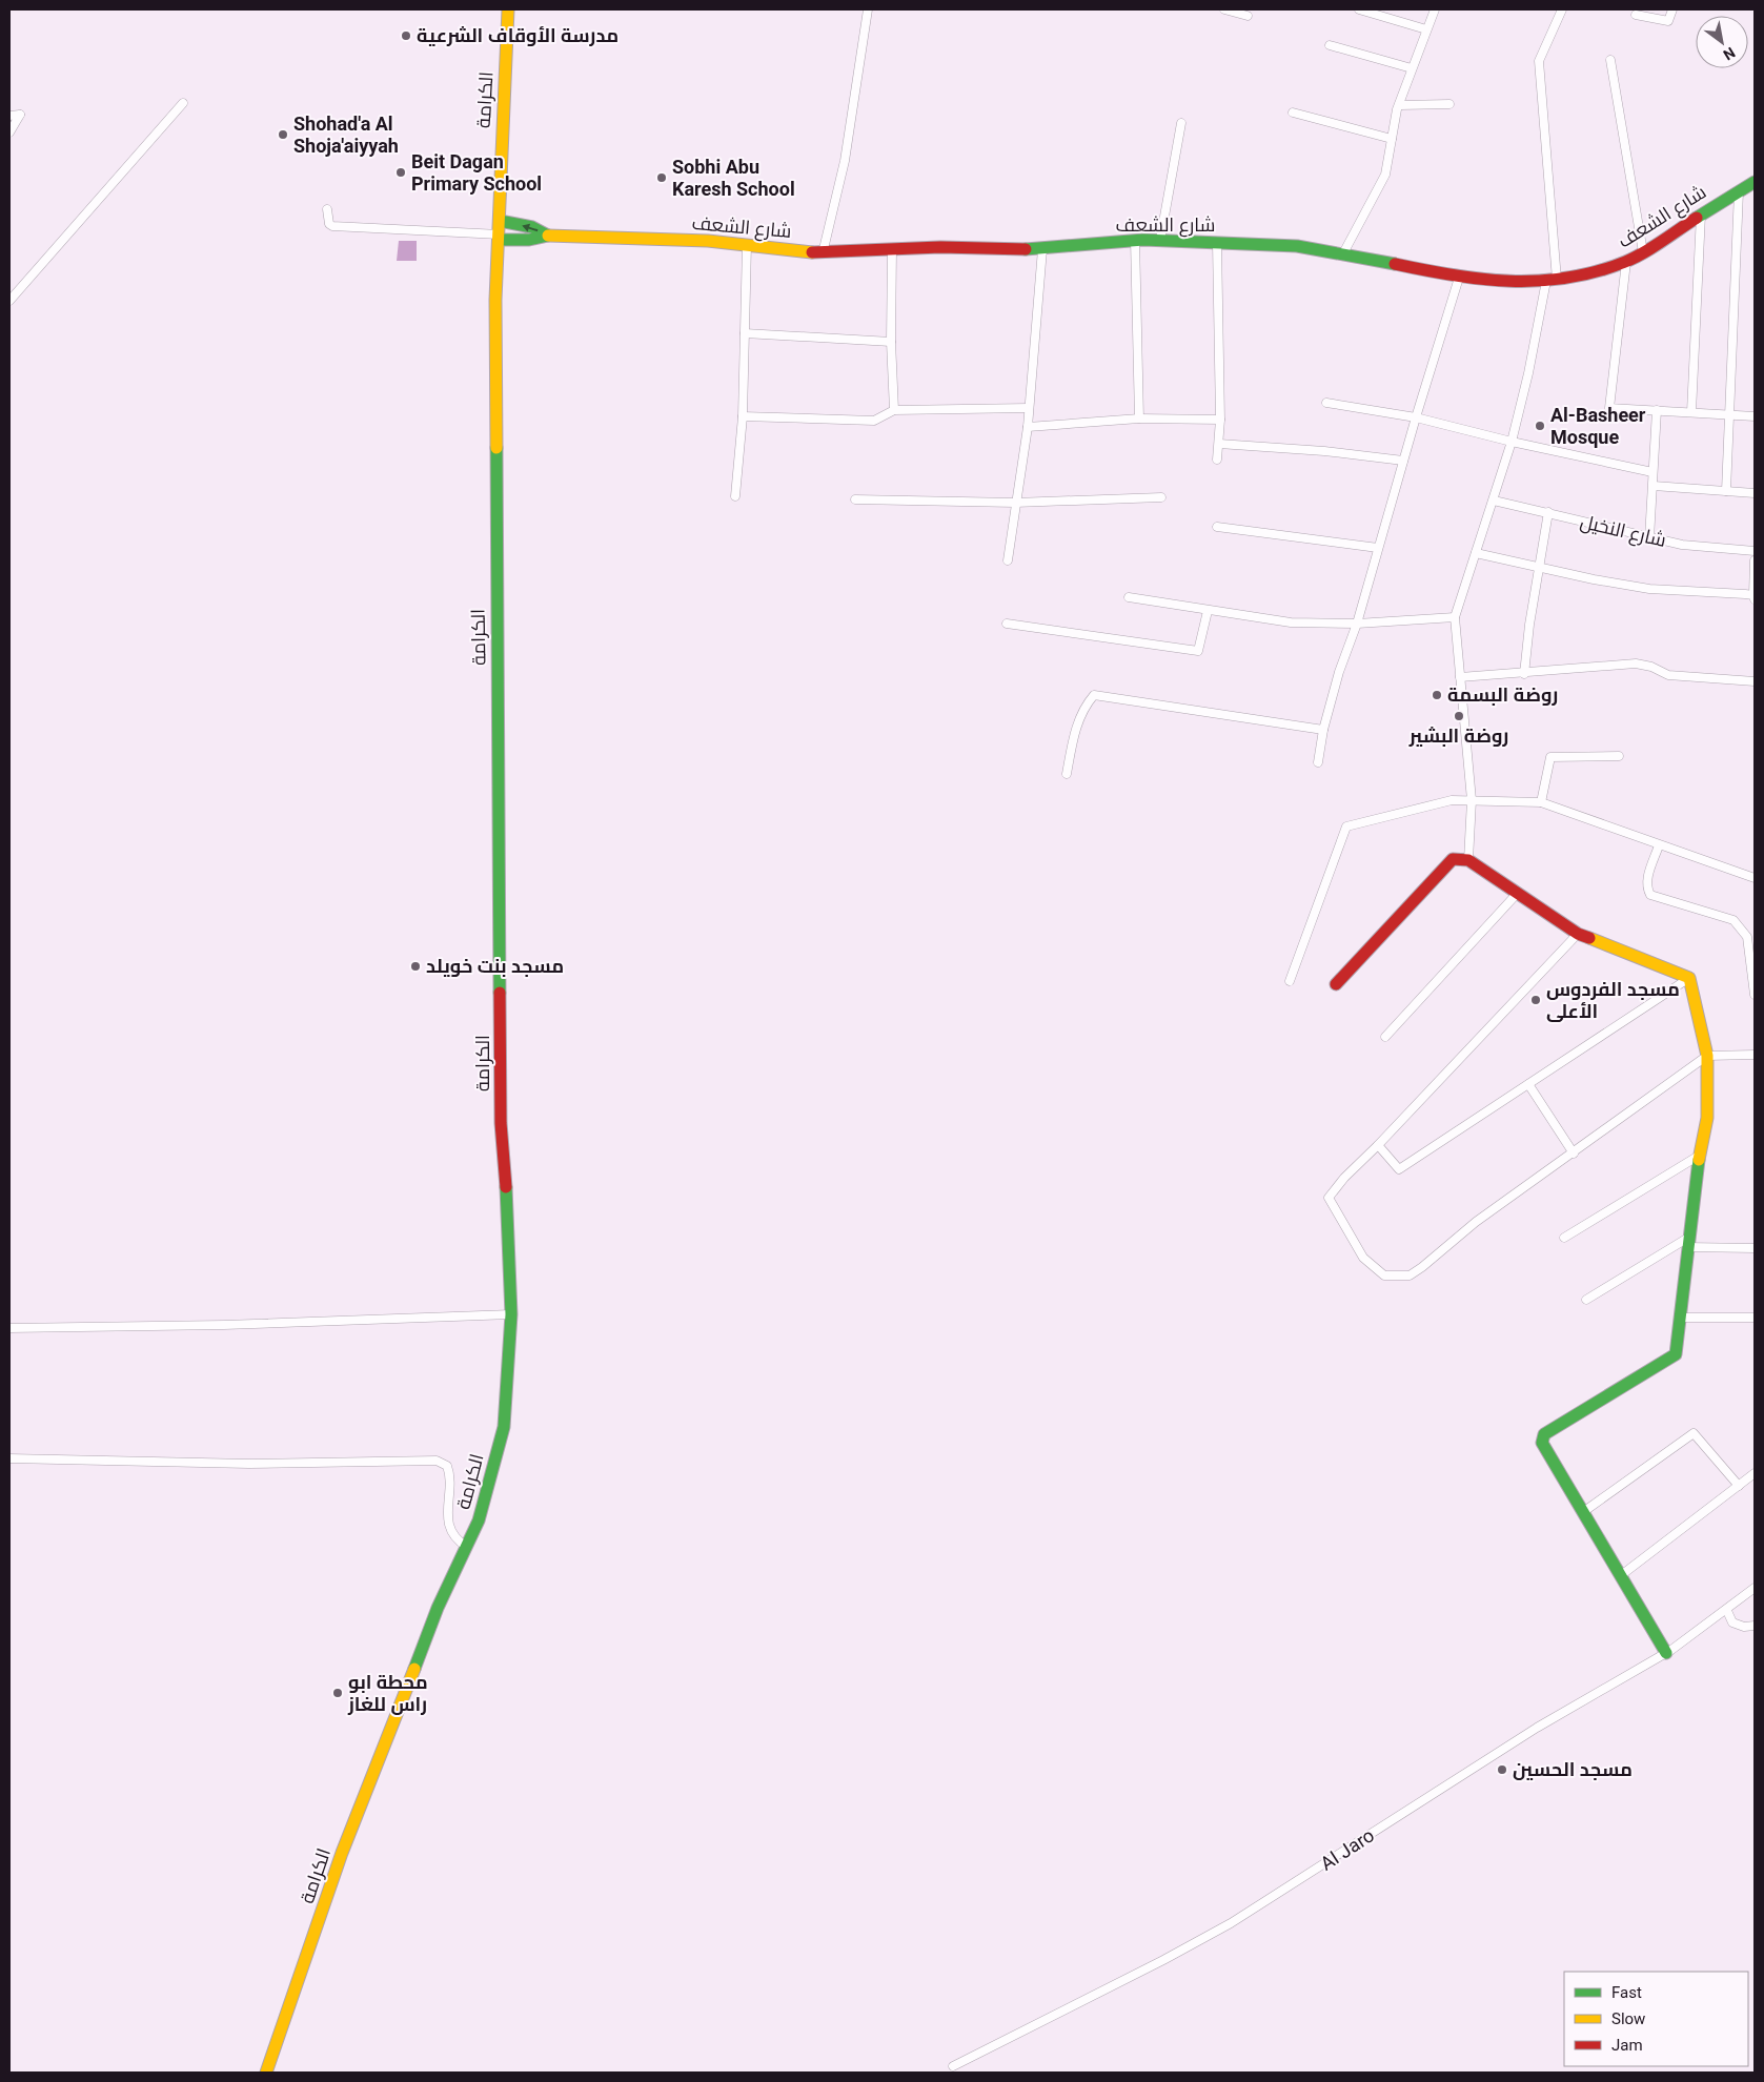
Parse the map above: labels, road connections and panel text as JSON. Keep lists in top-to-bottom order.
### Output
{
  "streets": {
    "street": [
      "الكرامة",
      "شارع الشعف",
      "شارع النخيل",
      "Al Jaro"
    ]
  },
  "crossings": [
    ["الكرامة", "شارع الشعف"]
  ],
  "places": [
    "مدرسة الأوقاف الشرعية",
    "Shohad'a Al Shoja'aiyyah",
    "Beit Dagan Primary School",
    "Sobhi Abu Karesh School",
    "Al-Basheer Mosque",
    "روضة البسمة",
    "روضة البشير",
    "مسجد بنت خويلد",
    "مسجد الفردوس الأعلى",
    "محطة ابو راس للغاز",
    "مسجد الحسين"
  ],
  "legend": ["Fast", "Slow", "Jam"],
  "north": "bottom right"
}
